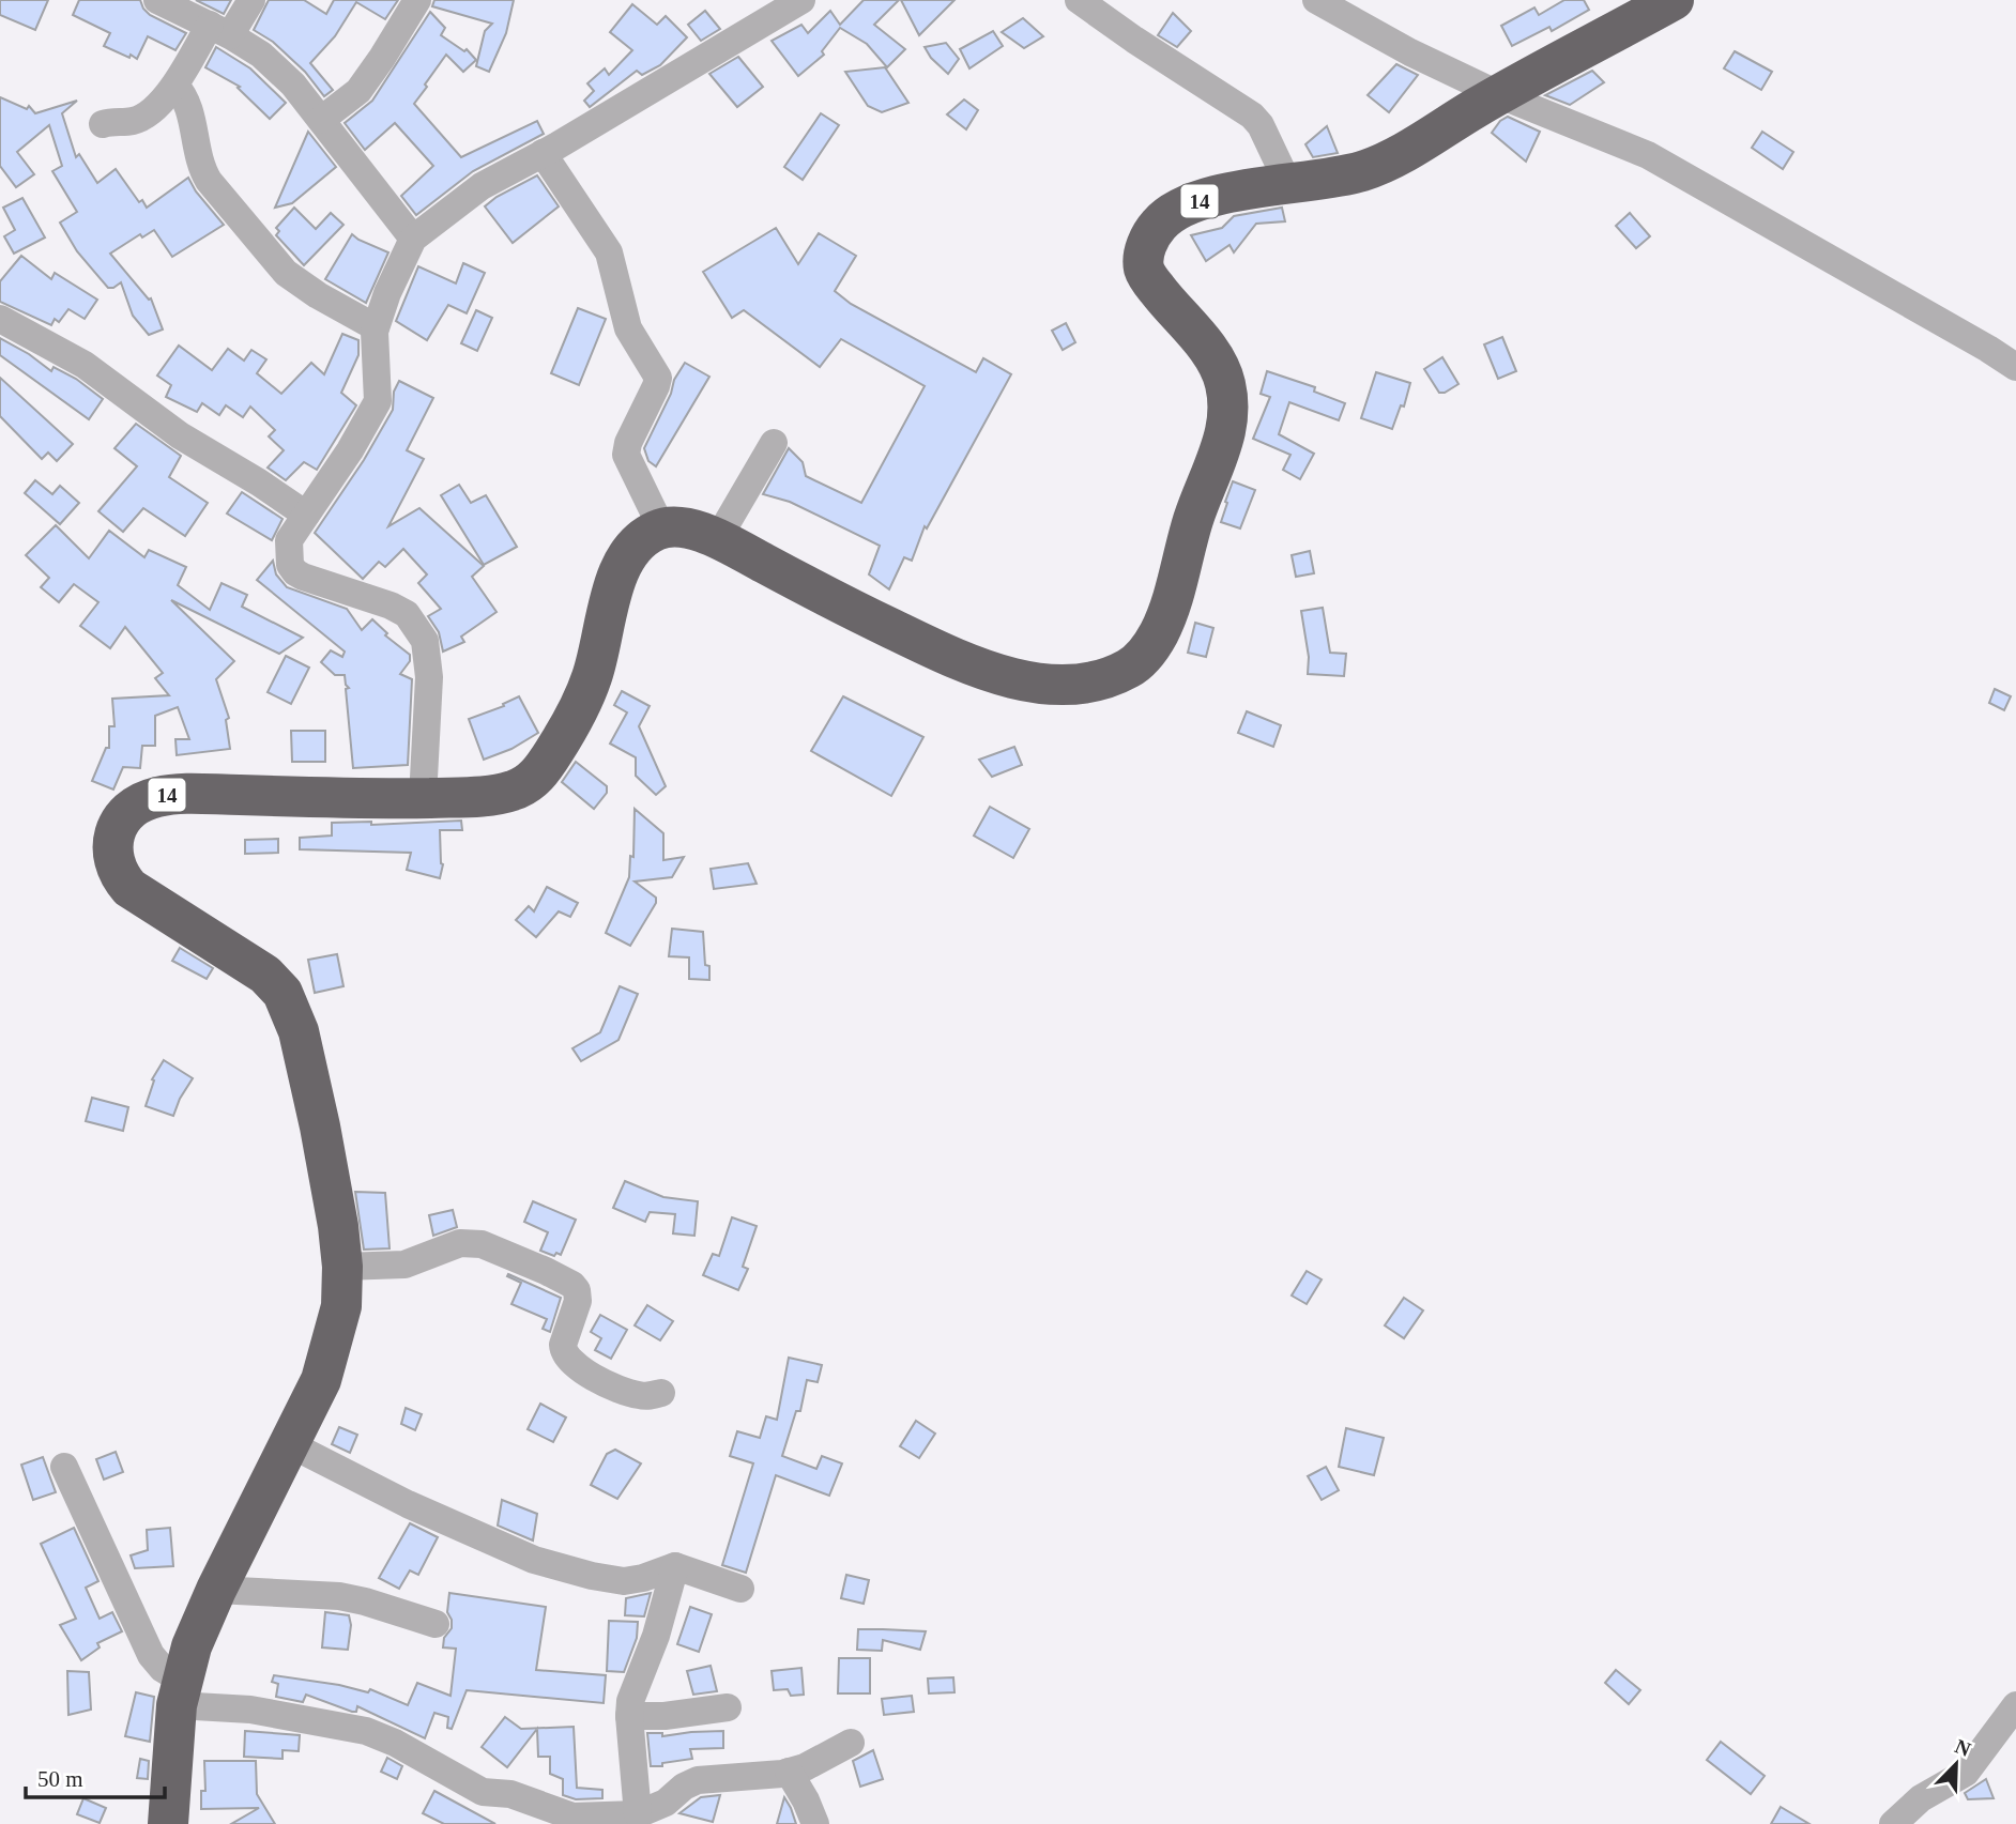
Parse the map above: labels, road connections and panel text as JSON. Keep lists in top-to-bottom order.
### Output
{
  "streets": {
    "highway": ["14"]
  },
  "scale_bar": "50 m",
  "north": "top right"
}
